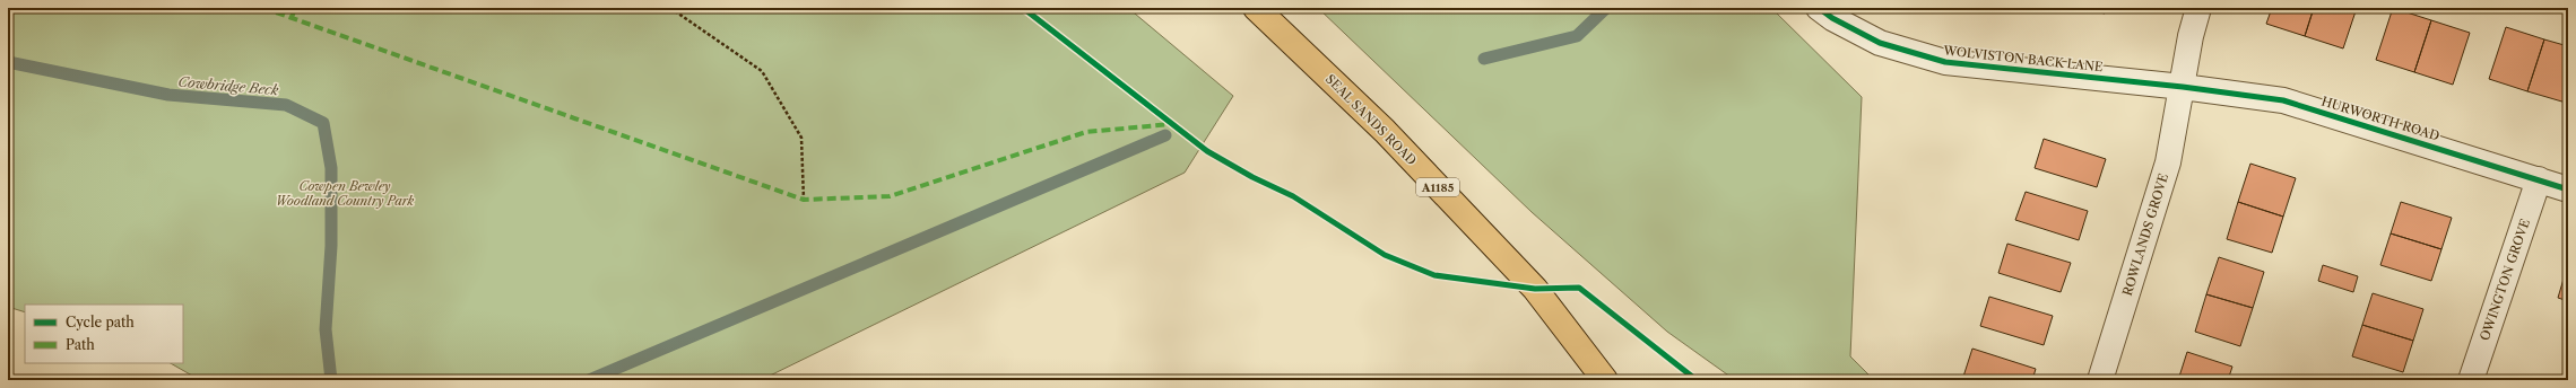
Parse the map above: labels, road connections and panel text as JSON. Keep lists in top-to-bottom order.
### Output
{
  "streets": {
    "main road": ["SEAL SANDS ROAD", "A1185"],
    "street": [
      "WOLVISTON BACK LANE",
      "HURWORTH ROAD",
      "ROWLANDS GROVE",
      "OWINGTON GROVE"
    ]
  },
  "crossings": [
    ["WOLVISTON BACK LANE", "HURWORTH ROAD"],
    ["WOLVISTON BACK LANE", "ROWLANDS GROVE"],
    ["HURWORTH ROAD", "ROWLANDS GROVE"],
    ["HURWORTH ROAD", "OWINGTON GROVE"]
  ],
  "water": ["Cowbridge Beck"],
  "parks": ["Cowpen Bewley Woodland Country Park"],
  "legend": ["Cycle path", "Path"]
}
